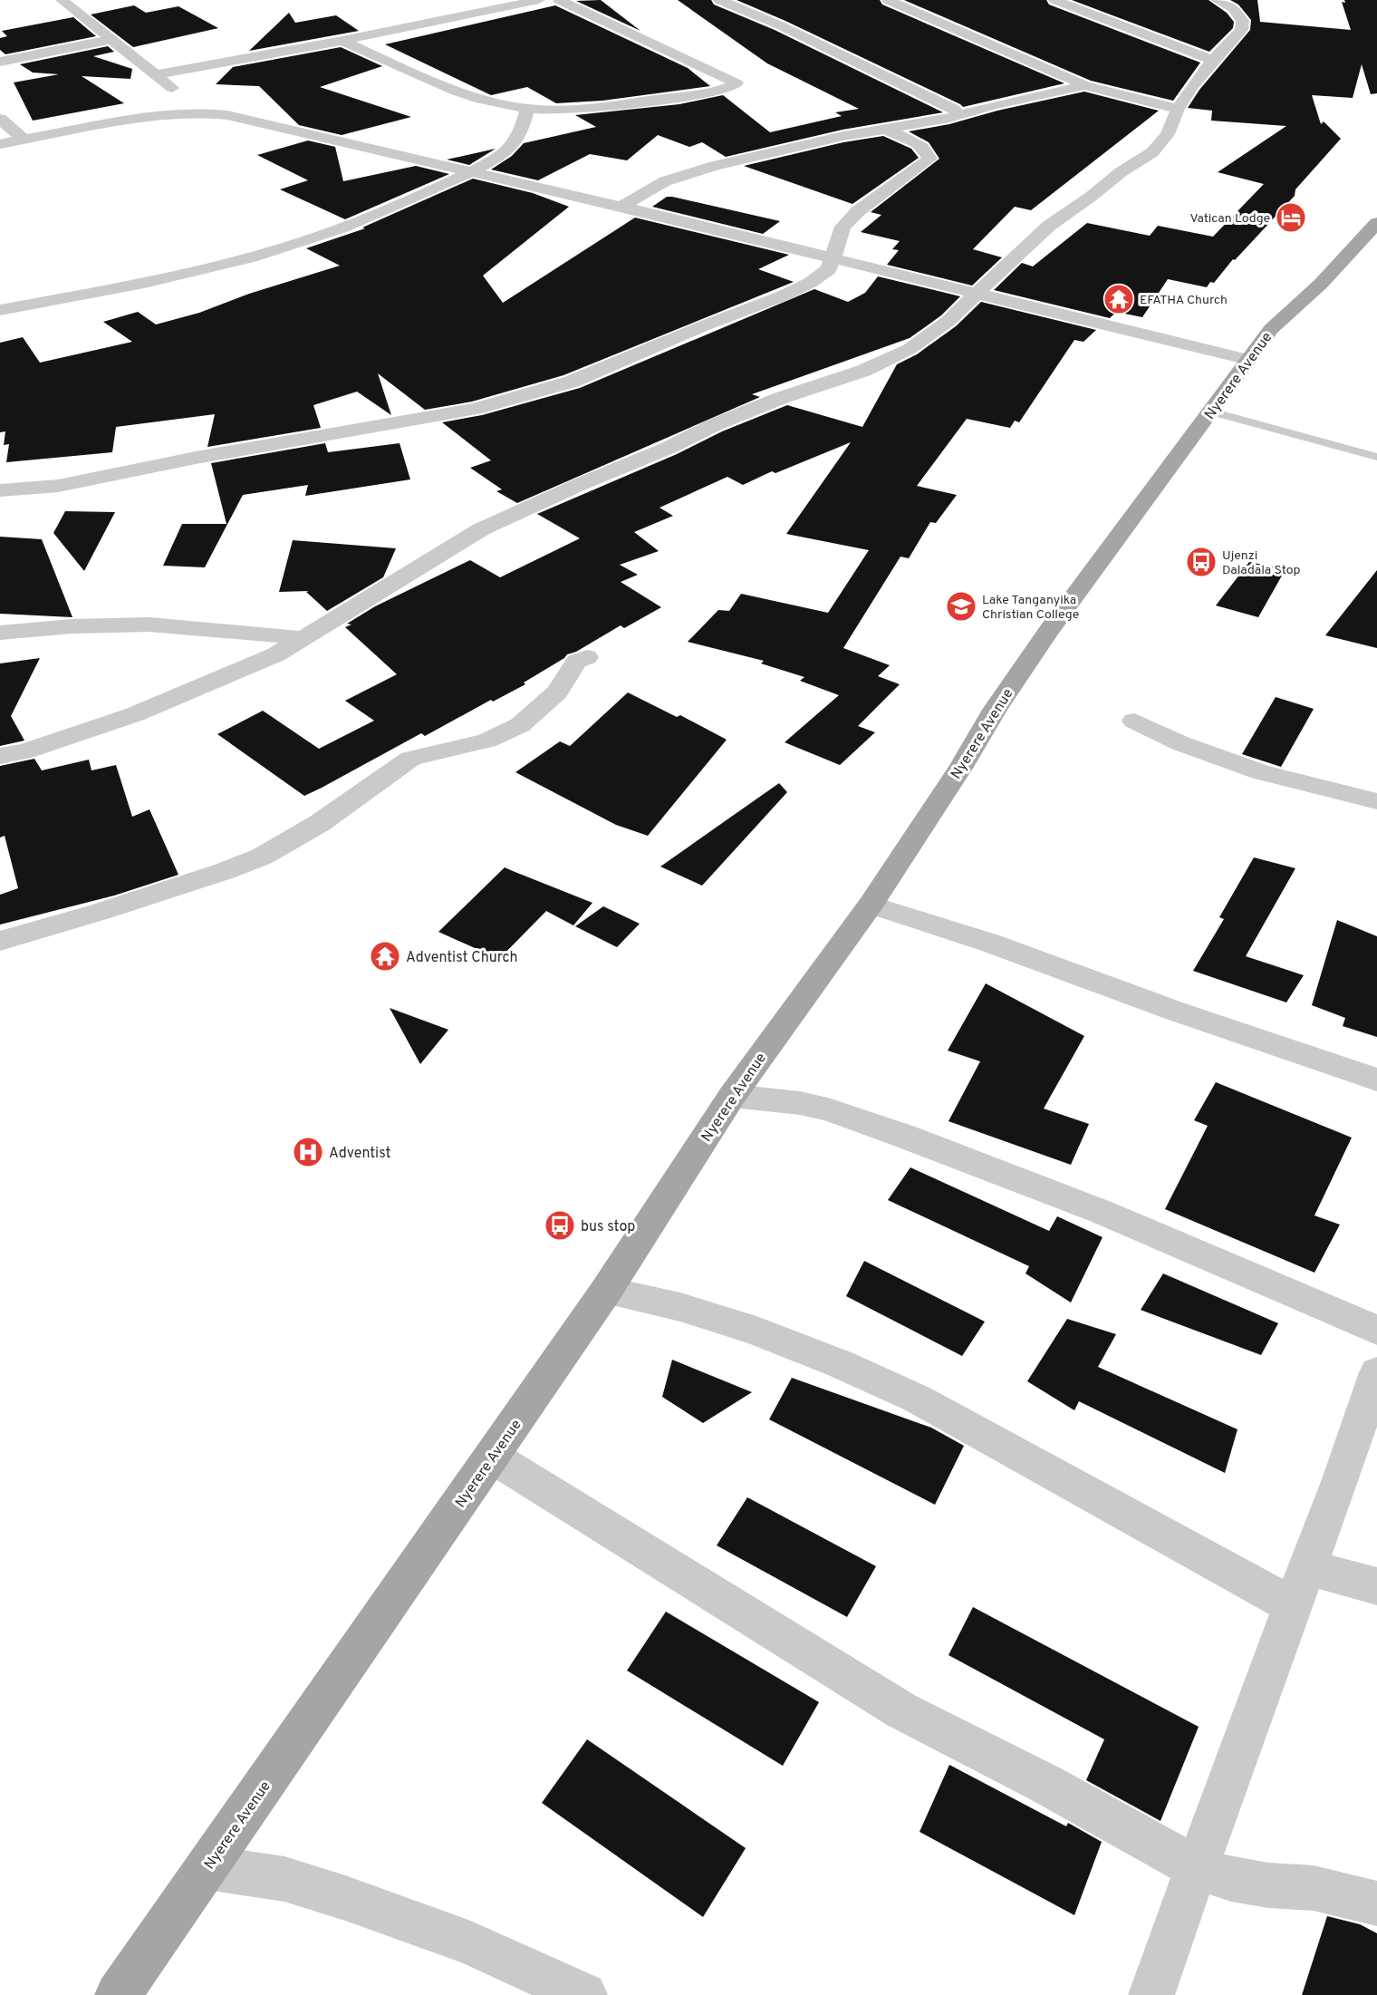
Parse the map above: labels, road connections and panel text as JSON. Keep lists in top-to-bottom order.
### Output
{
  "streets": {
    "main road": ["Nyerere Avenue"]
  },
  "places": {
    "hotel": ["Vatican Lodge"],
    "temple": ["EFATHA Church", "Adventist Church"],
    "bus stop": ["Ujenzi Daladala Stop", "bus stop"],
    "school or university": ["Lake Tanganyika Christian College"],
    "hospital": ["Adventist"]
  }
}
